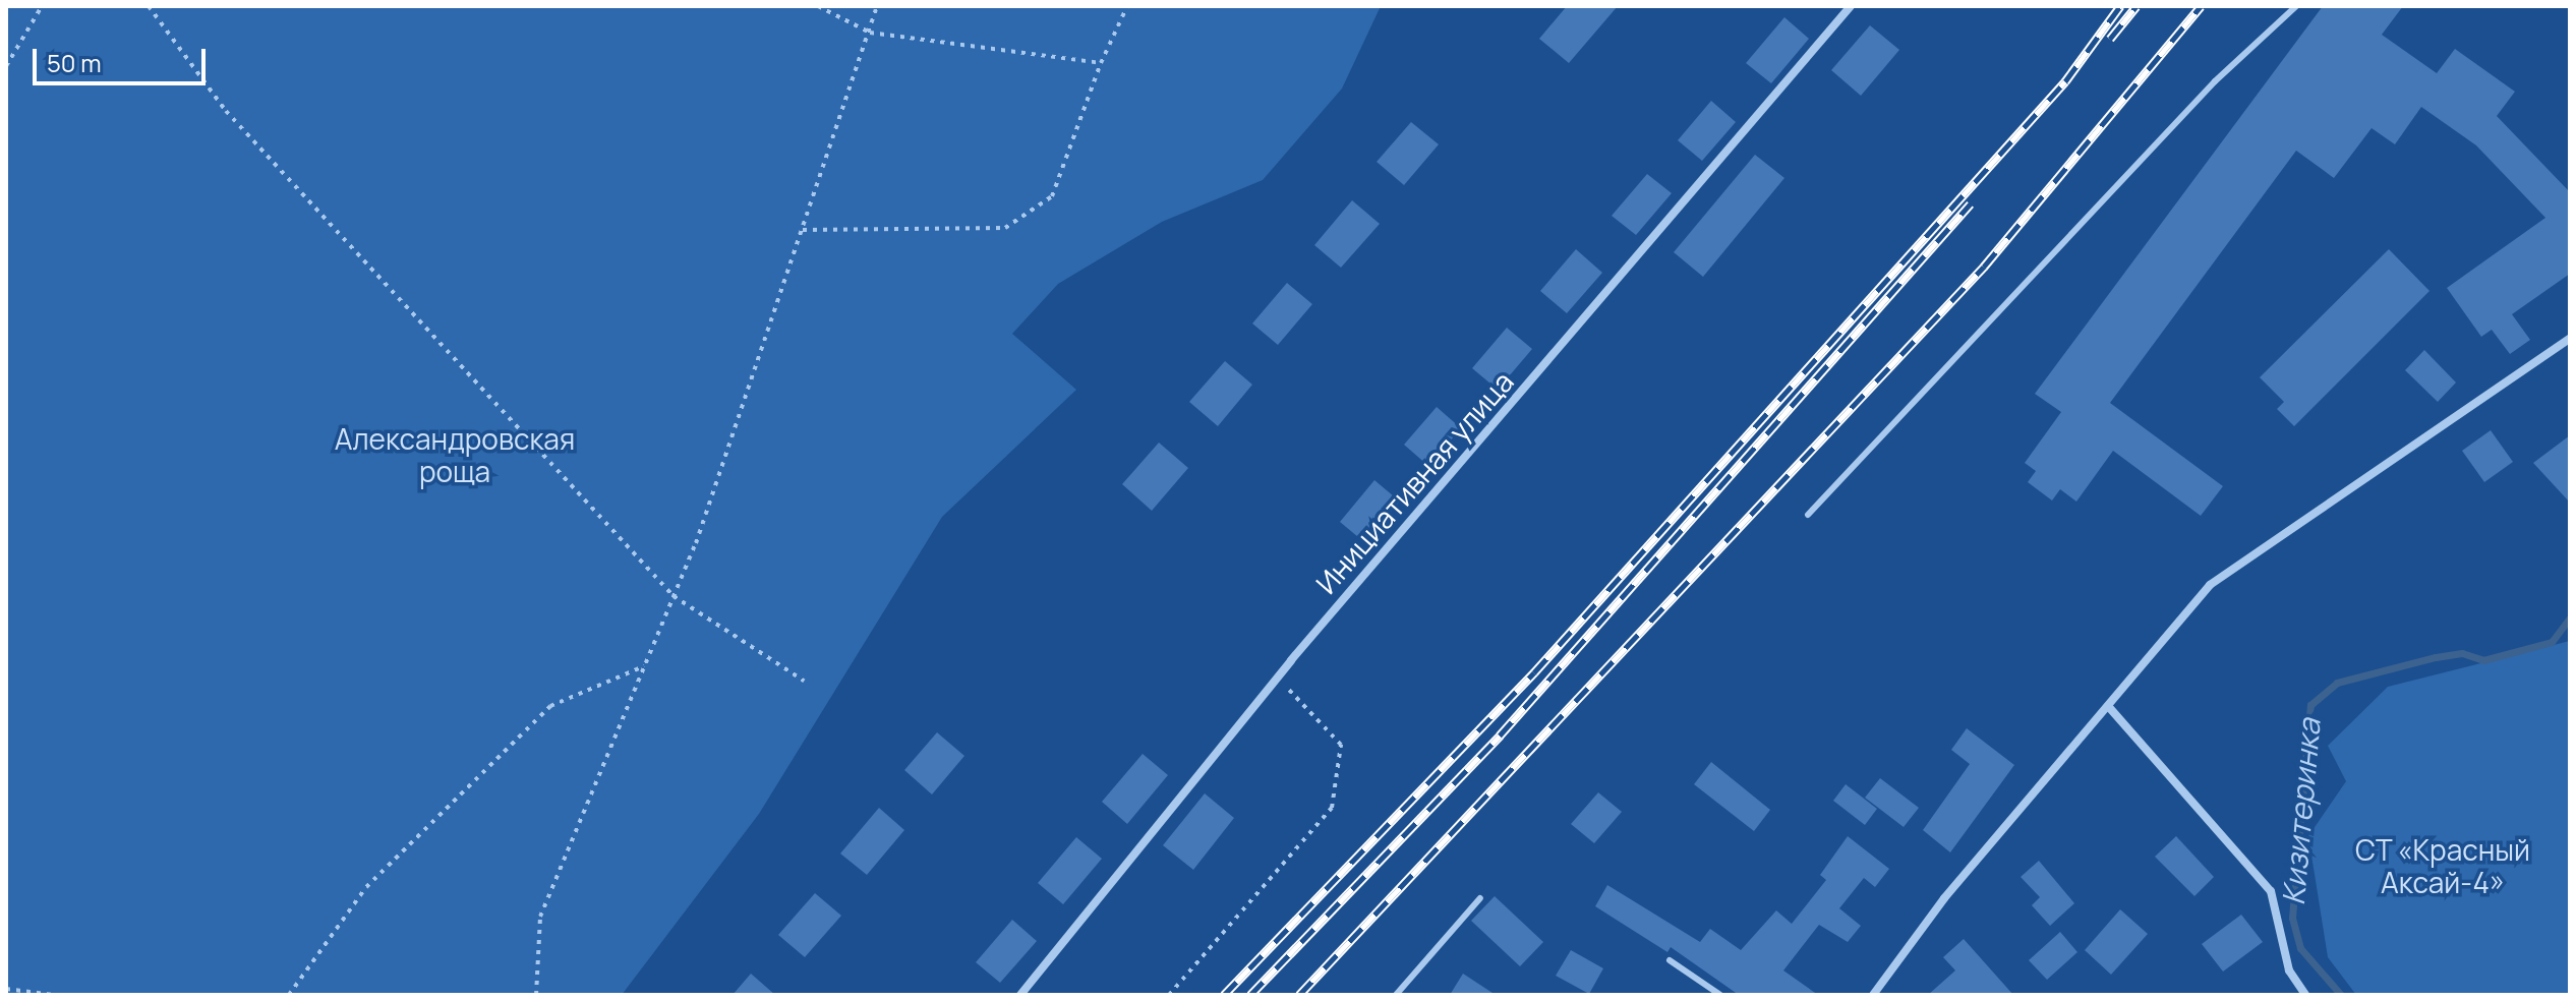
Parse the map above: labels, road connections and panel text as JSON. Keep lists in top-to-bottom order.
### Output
{
  "streets": {
    "street": ["Инициативная улица"]
  },
  "water": ["Кизитеринка"],
  "parks": ["Александровская роща", "СТ «Красный Аксай-4»"],
  "scale_bar": "50 m"
}
